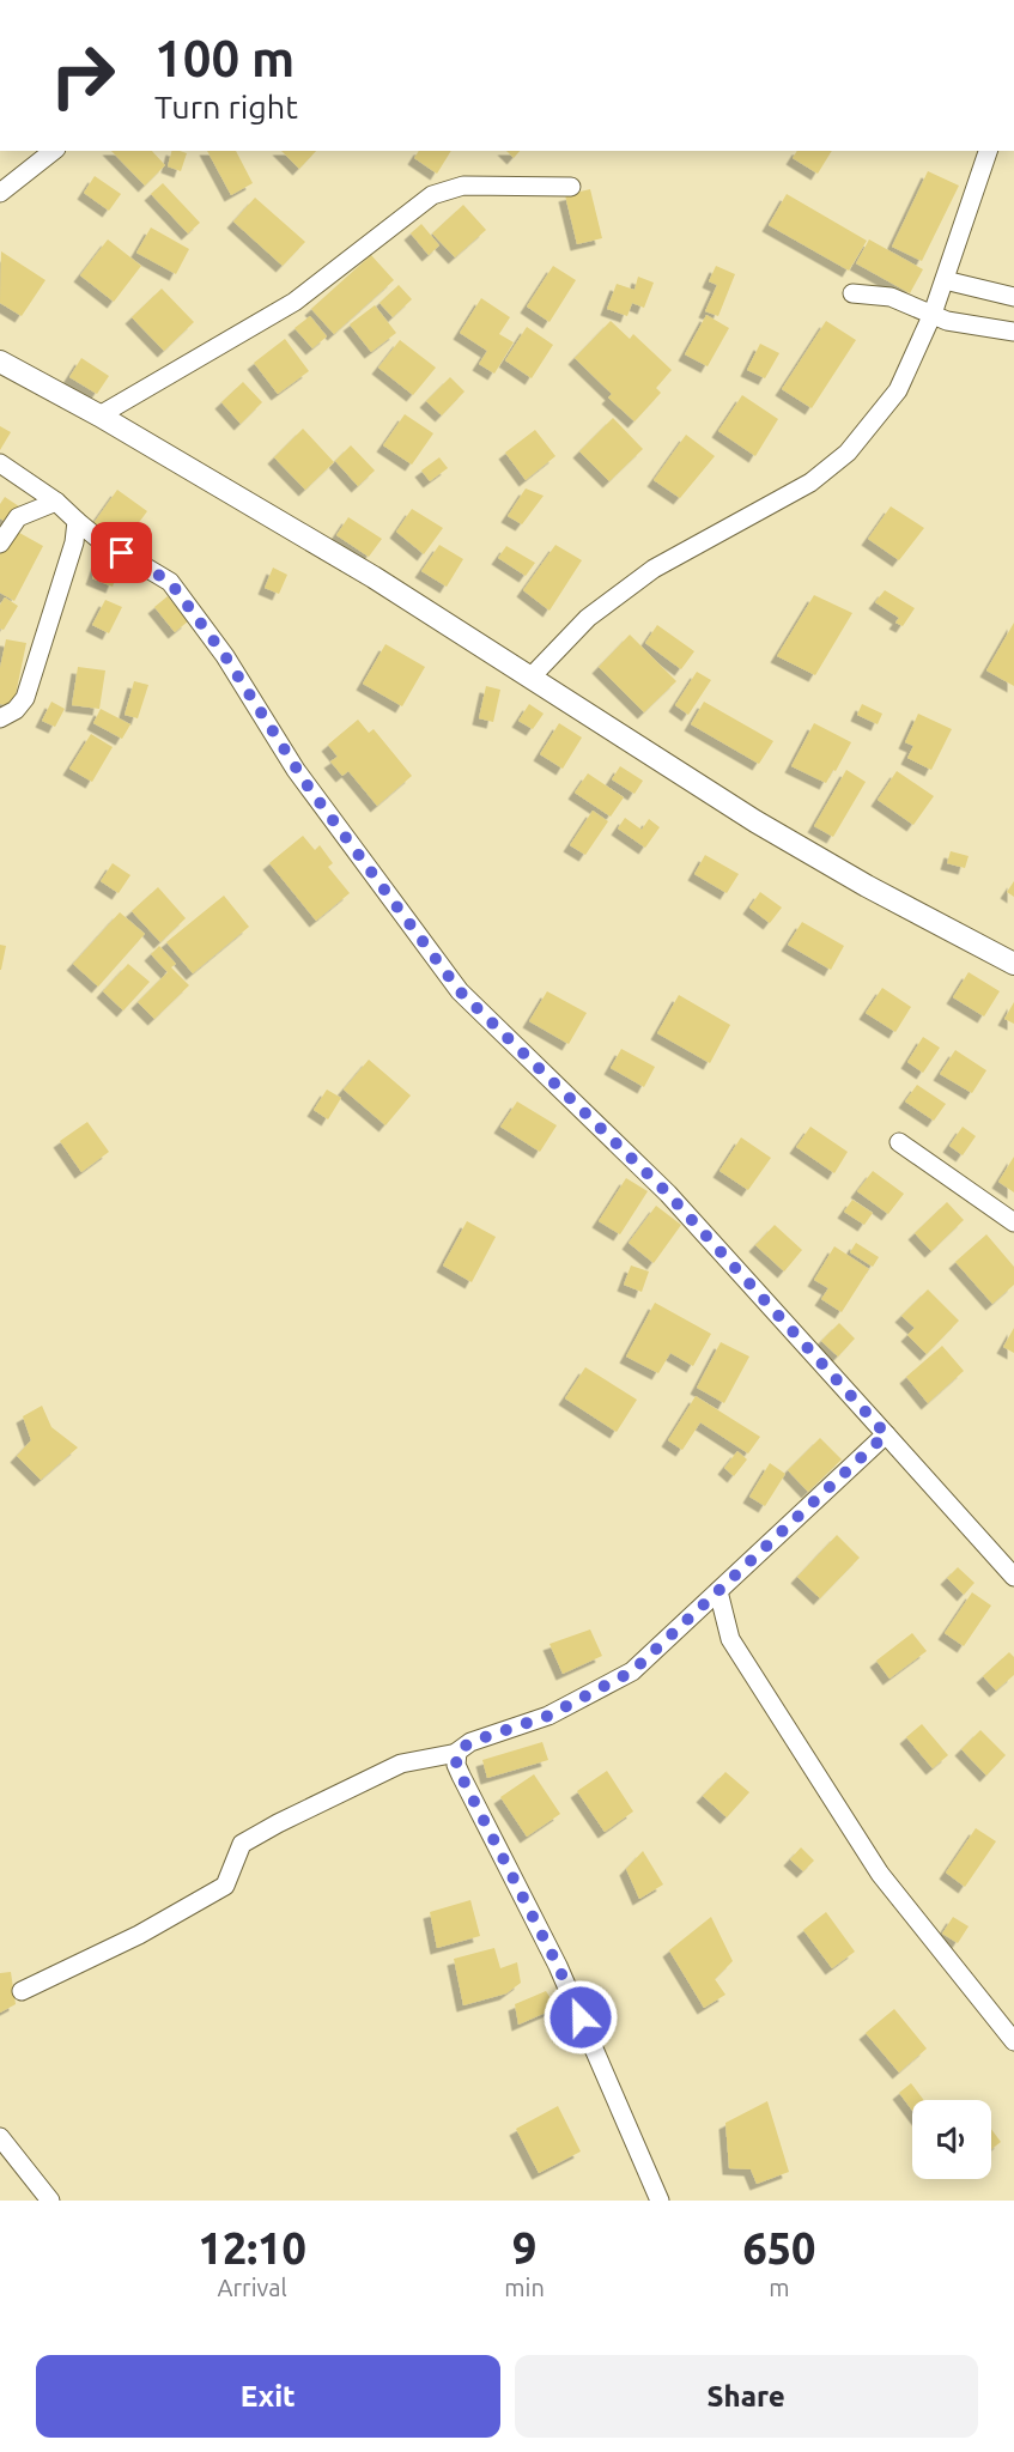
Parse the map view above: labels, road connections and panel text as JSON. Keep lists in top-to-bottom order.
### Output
{
  "page": {
    "turn": ["100 m", "Turn right"],
    "eta": [
      "12:10",
      "Arrival",
      "9",
      "min",
      "650",
      "m"
    ],
    "buttons": ["Exit", "Share"]
  }
}
